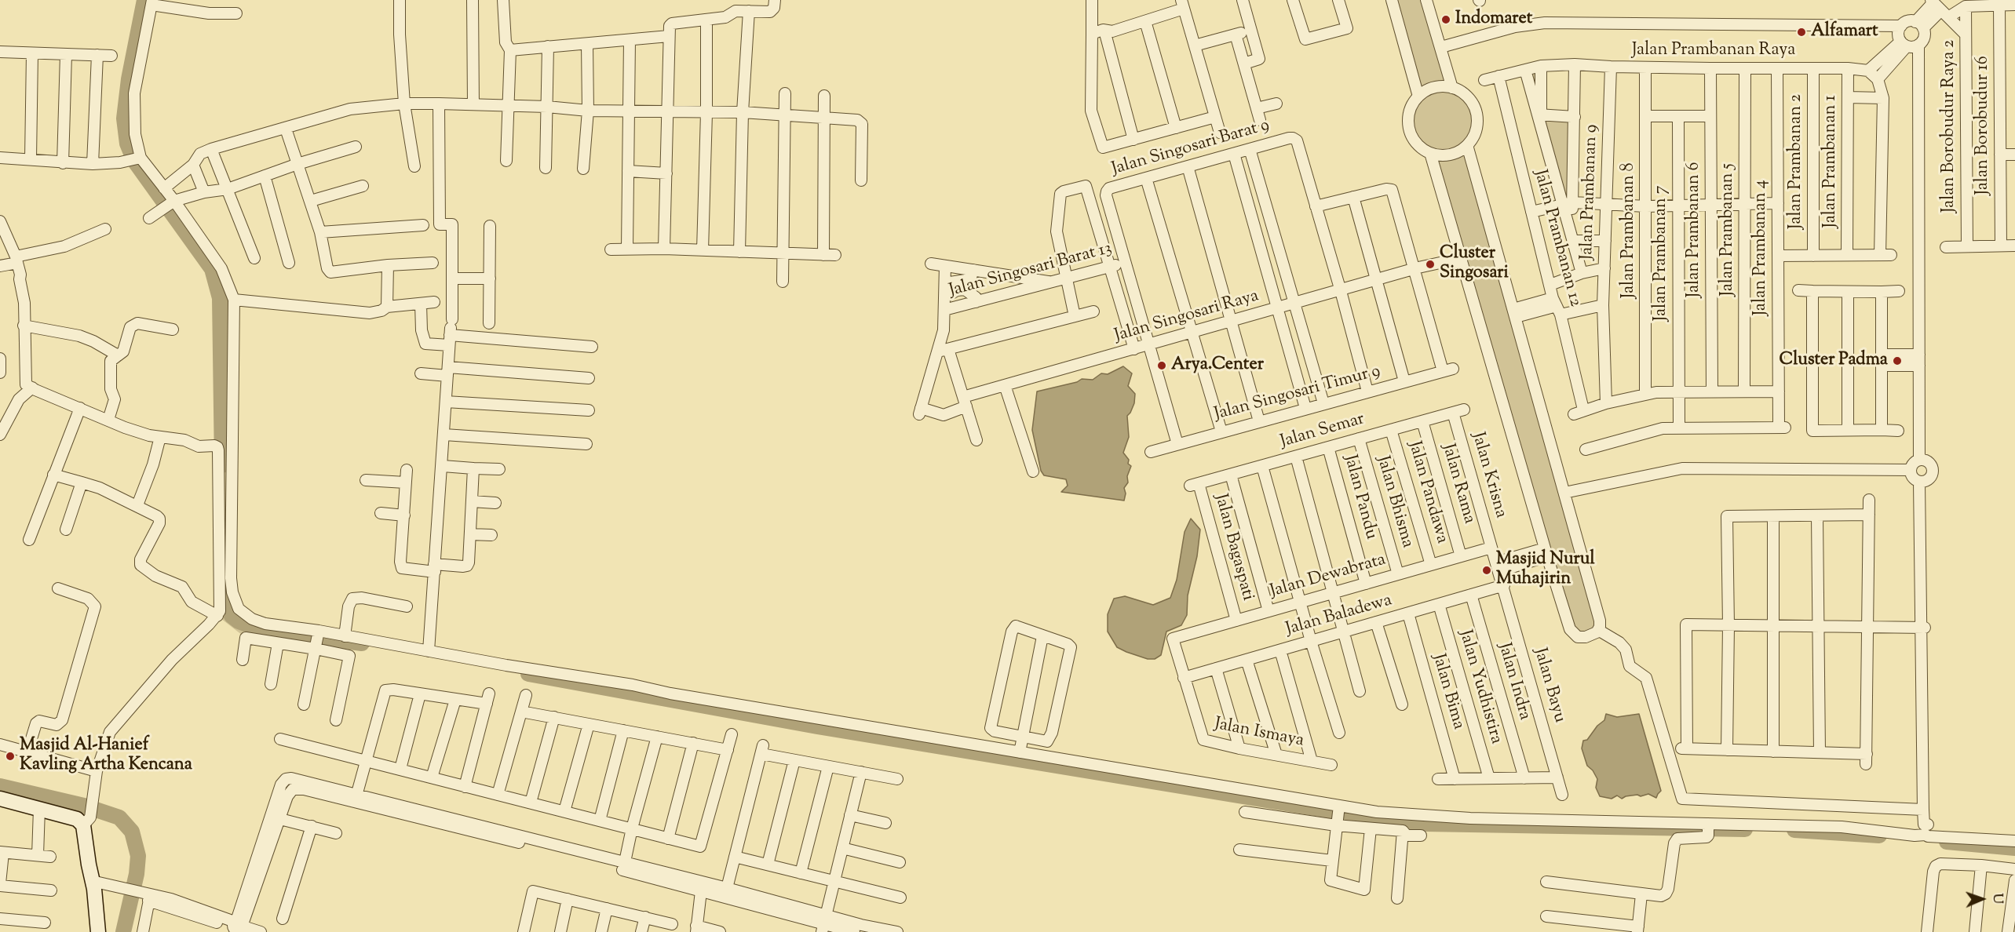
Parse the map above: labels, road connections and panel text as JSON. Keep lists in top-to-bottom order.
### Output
{
  "streets": {
    "street": [
      "Jalan Prambanan Raya",
      "Jalan Borobudur 16",
      "Jalan Borobudur Raya 2",
      "Jalan Singosari Barat 9",
      "Jalan Prambanan 2",
      "Jalan Prambanan 1",
      "Jalan Prambanan 9",
      "Jalan Prambanan 6",
      "Jalan Prambanan 5",
      "Jalan Prambanan 8",
      "Jalan Prambanan 12",
      "Jalan Prambanan 4",
      "Jalan Prambanan 7",
      "Jalan Singosari Barat 13",
      "Jalan Singosari Raya",
      "Jalan Singosari Timur 9",
      "Jalan Semar",
      "Jalan Krisna",
      "Jalan Rama",
      "Jalan Pandawa",
      "Jalan Pandu",
      "Jalan Bhisma",
      "Jalan Bagaspati",
      "Jalan Dewabrata",
      "Jalan Baladewa",
      "Jalan Indra",
      "Jalan Bayu",
      "Jalan Yudhistira",
      "Jalan Bima",
      "Jalan Ismaya"
    ]
  },
  "crossings": [
    ["Jalan Prambanan Raya", "Jalan Prambanan 2"],
    ["Jalan Prambanan Raya", "Jalan Prambanan 1"],
    ["Jalan Prambanan Raya", "Jalan Prambanan 9"],
    ["Jalan Prambanan Raya", "Jalan Prambanan 6"],
    ["Jalan Prambanan Raya", "Jalan Prambanan 5"],
    ["Jalan Prambanan Raya", "Jalan Prambanan 8"],
    ["Jalan Prambanan Raya", "Jalan Prambanan 12"],
    ["Jalan Prambanan Raya", "Jalan Prambanan 4"],
    ["Jalan Singosari Barat 9", "Jalan Singosari Barat 13"],
    ["Jalan Prambanan 9", "Jalan Prambanan 12"],
    ["Jalan Prambanan 4", "Jalan Prambanan 7"],
    ["Jalan Singosari Raya", "Jalan Singosari Timur 9"],
    ["Jalan Semar", "Jalan Krisna"],
    ["Jalan Semar", "Jalan Rama"],
    ["Jalan Semar", "Jalan Pandawa"],
    ["Jalan Semar", "Jalan Pandu"],
    ["Jalan Semar", "Jalan Bhisma"],
    ["Jalan Semar", "Jalan Bagaspati"],
    ["Jalan Krisna", "Jalan Dewabrata"],
    ["Jalan Krisna", "Jalan Bayu"],
    ["Jalan Rama", "Jalan Dewabrata"],
    ["Jalan Pandawa", "Jalan Dewabrata"],
    ["Jalan Pandu", "Jalan Dewabrata"],
    ["Jalan Bhisma", "Jalan Dewabrata"],
    ["Jalan Bagaspati", "Jalan Dewabrata"],
    ["Jalan Dewabrata", "Jalan Ismaya"],
    ["Jalan Baladewa", "Jalan Indra"],
    ["Jalan Baladewa", "Jalan Bayu"],
    ["Jalan Baladewa", "Jalan Yudhistira"],
    ["Jalan Baladewa", "Jalan Bima"],
    ["Jalan Baladewa", "Jalan Ismaya"]
  ],
  "places": [
    "Indomaret",
    "Alfamart",
    "Cluster Singosari",
    "Cluster Padma",
    "Arya.Center",
    "Masjid Nurul Muhajirin",
    "Masjid Al-Hanief Kavling Artha Kencana"
  ],
  "north": "right"
}
